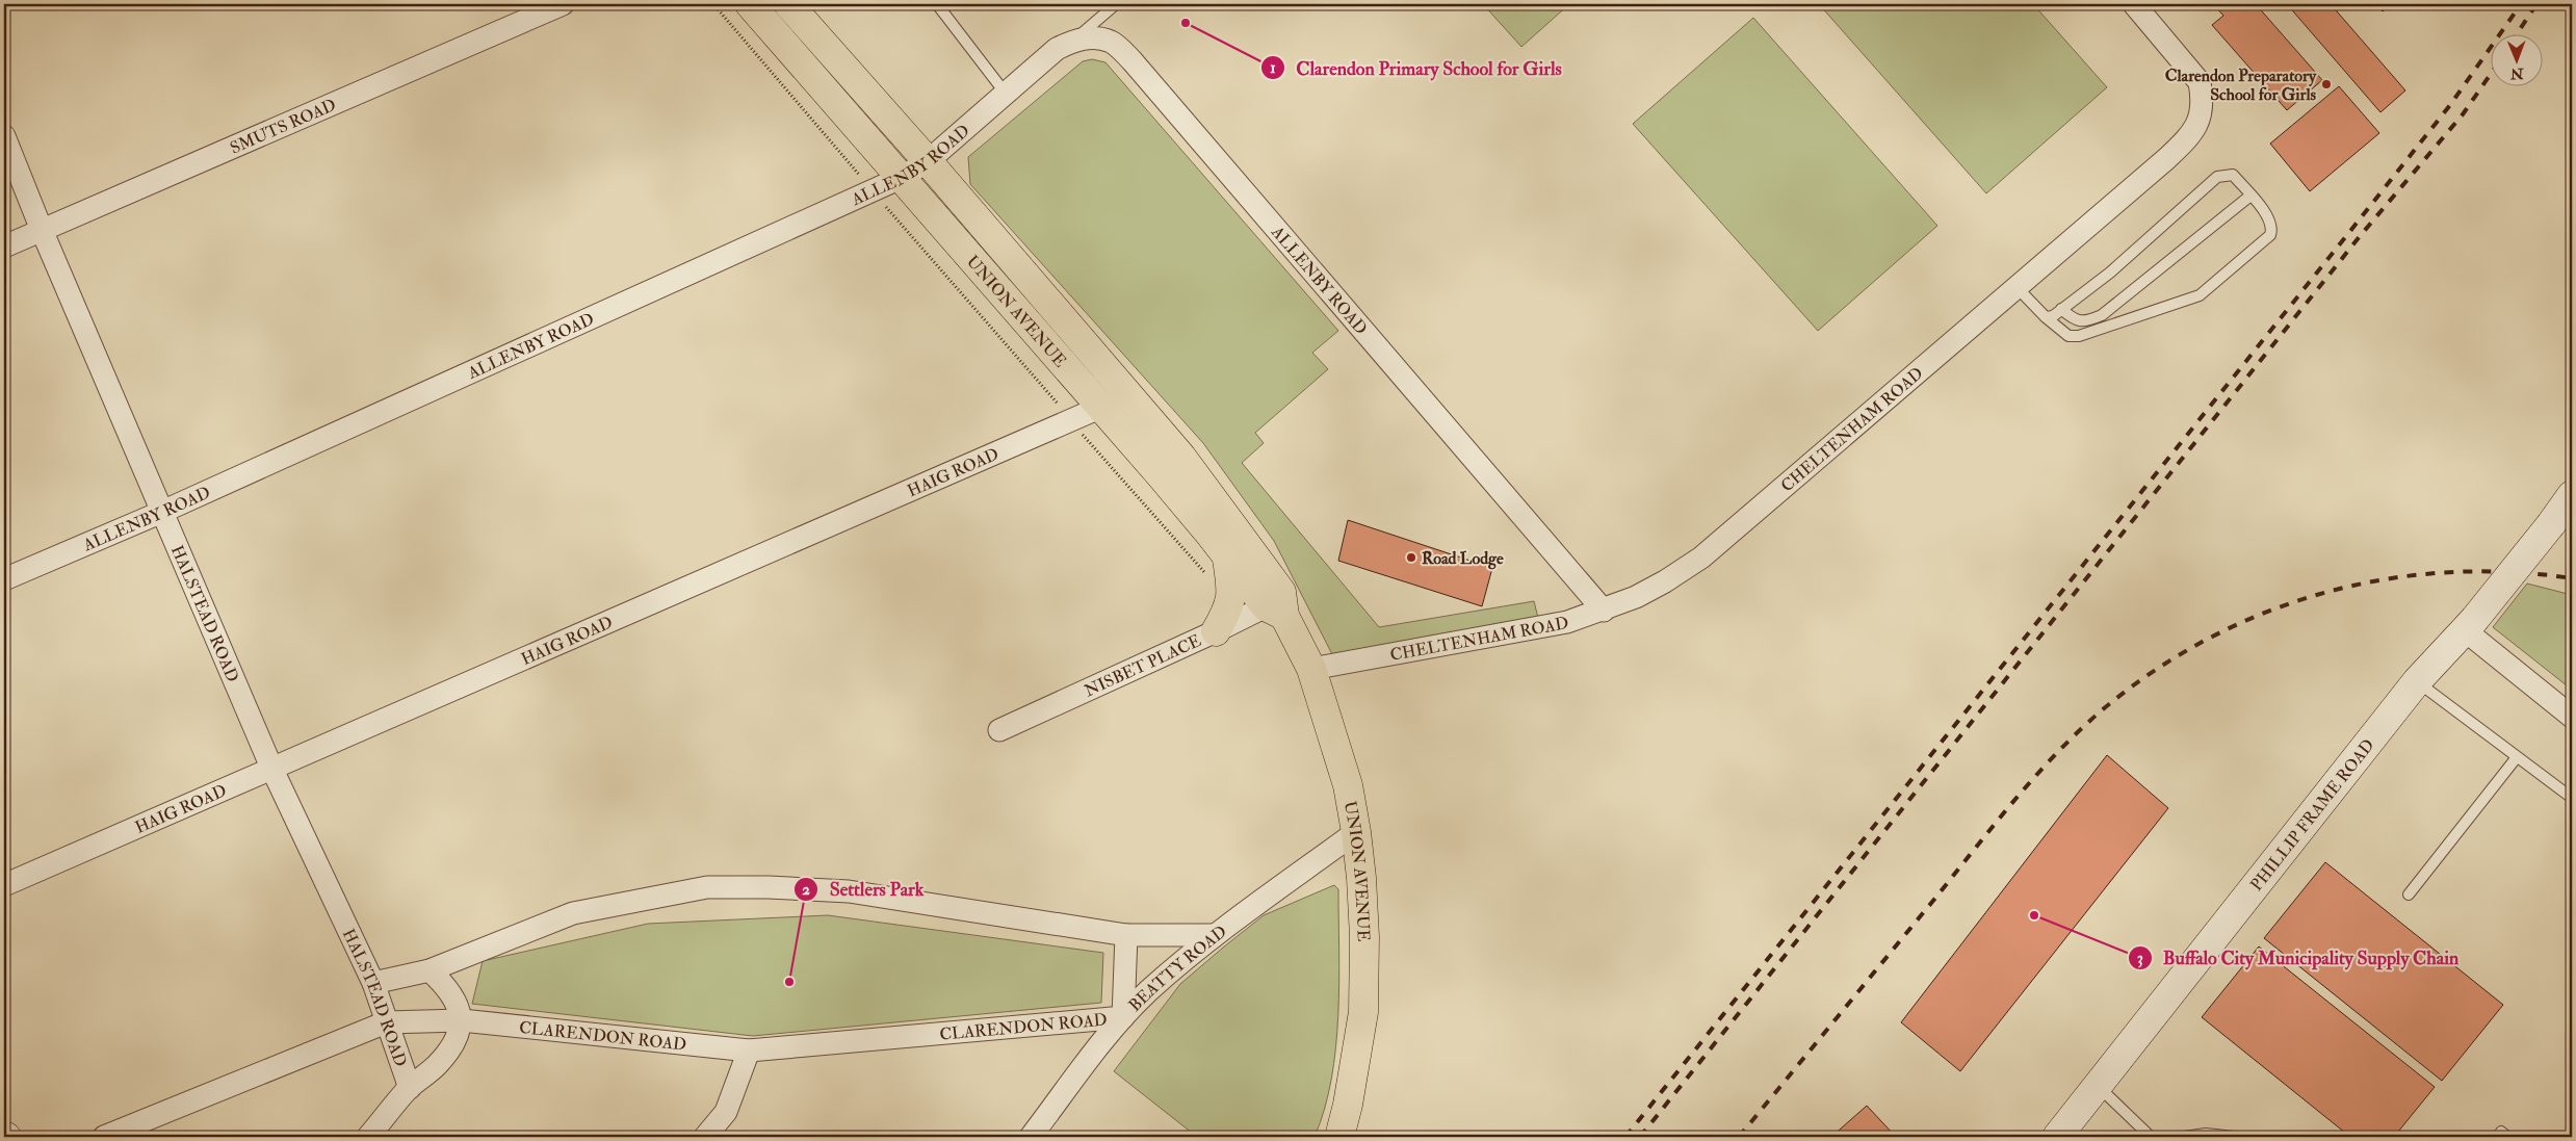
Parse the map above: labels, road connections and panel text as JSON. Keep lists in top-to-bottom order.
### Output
{
  "streets": {
    "main road": ["UNION AVENUE"],
    "street": [
      "SMUTS ROAD",
      "ALLENBY ROAD",
      "CHELTENHAM ROAD",
      "HAIG ROAD",
      "HALSTEAD ROAD",
      "NISBET PLACE",
      "PHILLIP FRAME ROAD",
      "BEATTY ROAD",
      "CLARENDON ROAD"
    ]
  },
  "crossings": [
    ["SMUTS ROAD", "HALSTEAD ROAD"],
    ["ALLENBY ROAD", "UNION AVENUE"],
    ["ALLENBY ROAD", "CHELTENHAM ROAD"],
    ["ALLENBY ROAD", "HALSTEAD ROAD"],
    ["UNION AVENUE", "CHELTENHAM ROAD"],
    ["UNION AVENUE", "HAIG ROAD"],
    ["UNION AVENUE", "NISBET PLACE"],
    ["UNION AVENUE", "BEATTY ROAD"],
    ["HAIG ROAD", "HALSTEAD ROAD"],
    ["HALSTEAD ROAD", "CLARENDON ROAD"],
    ["BEATTY ROAD", "CLARENDON ROAD"]
  ],
  "places": [
    "Clarendon Primary School for Girls",
    "Clarendon Preparatory School for Girls",
    "Road Lodge",
    "Buffalo City Municipality Supply Chain",
    "Settlers Park"
  ],
  "north": "bottom"
}
